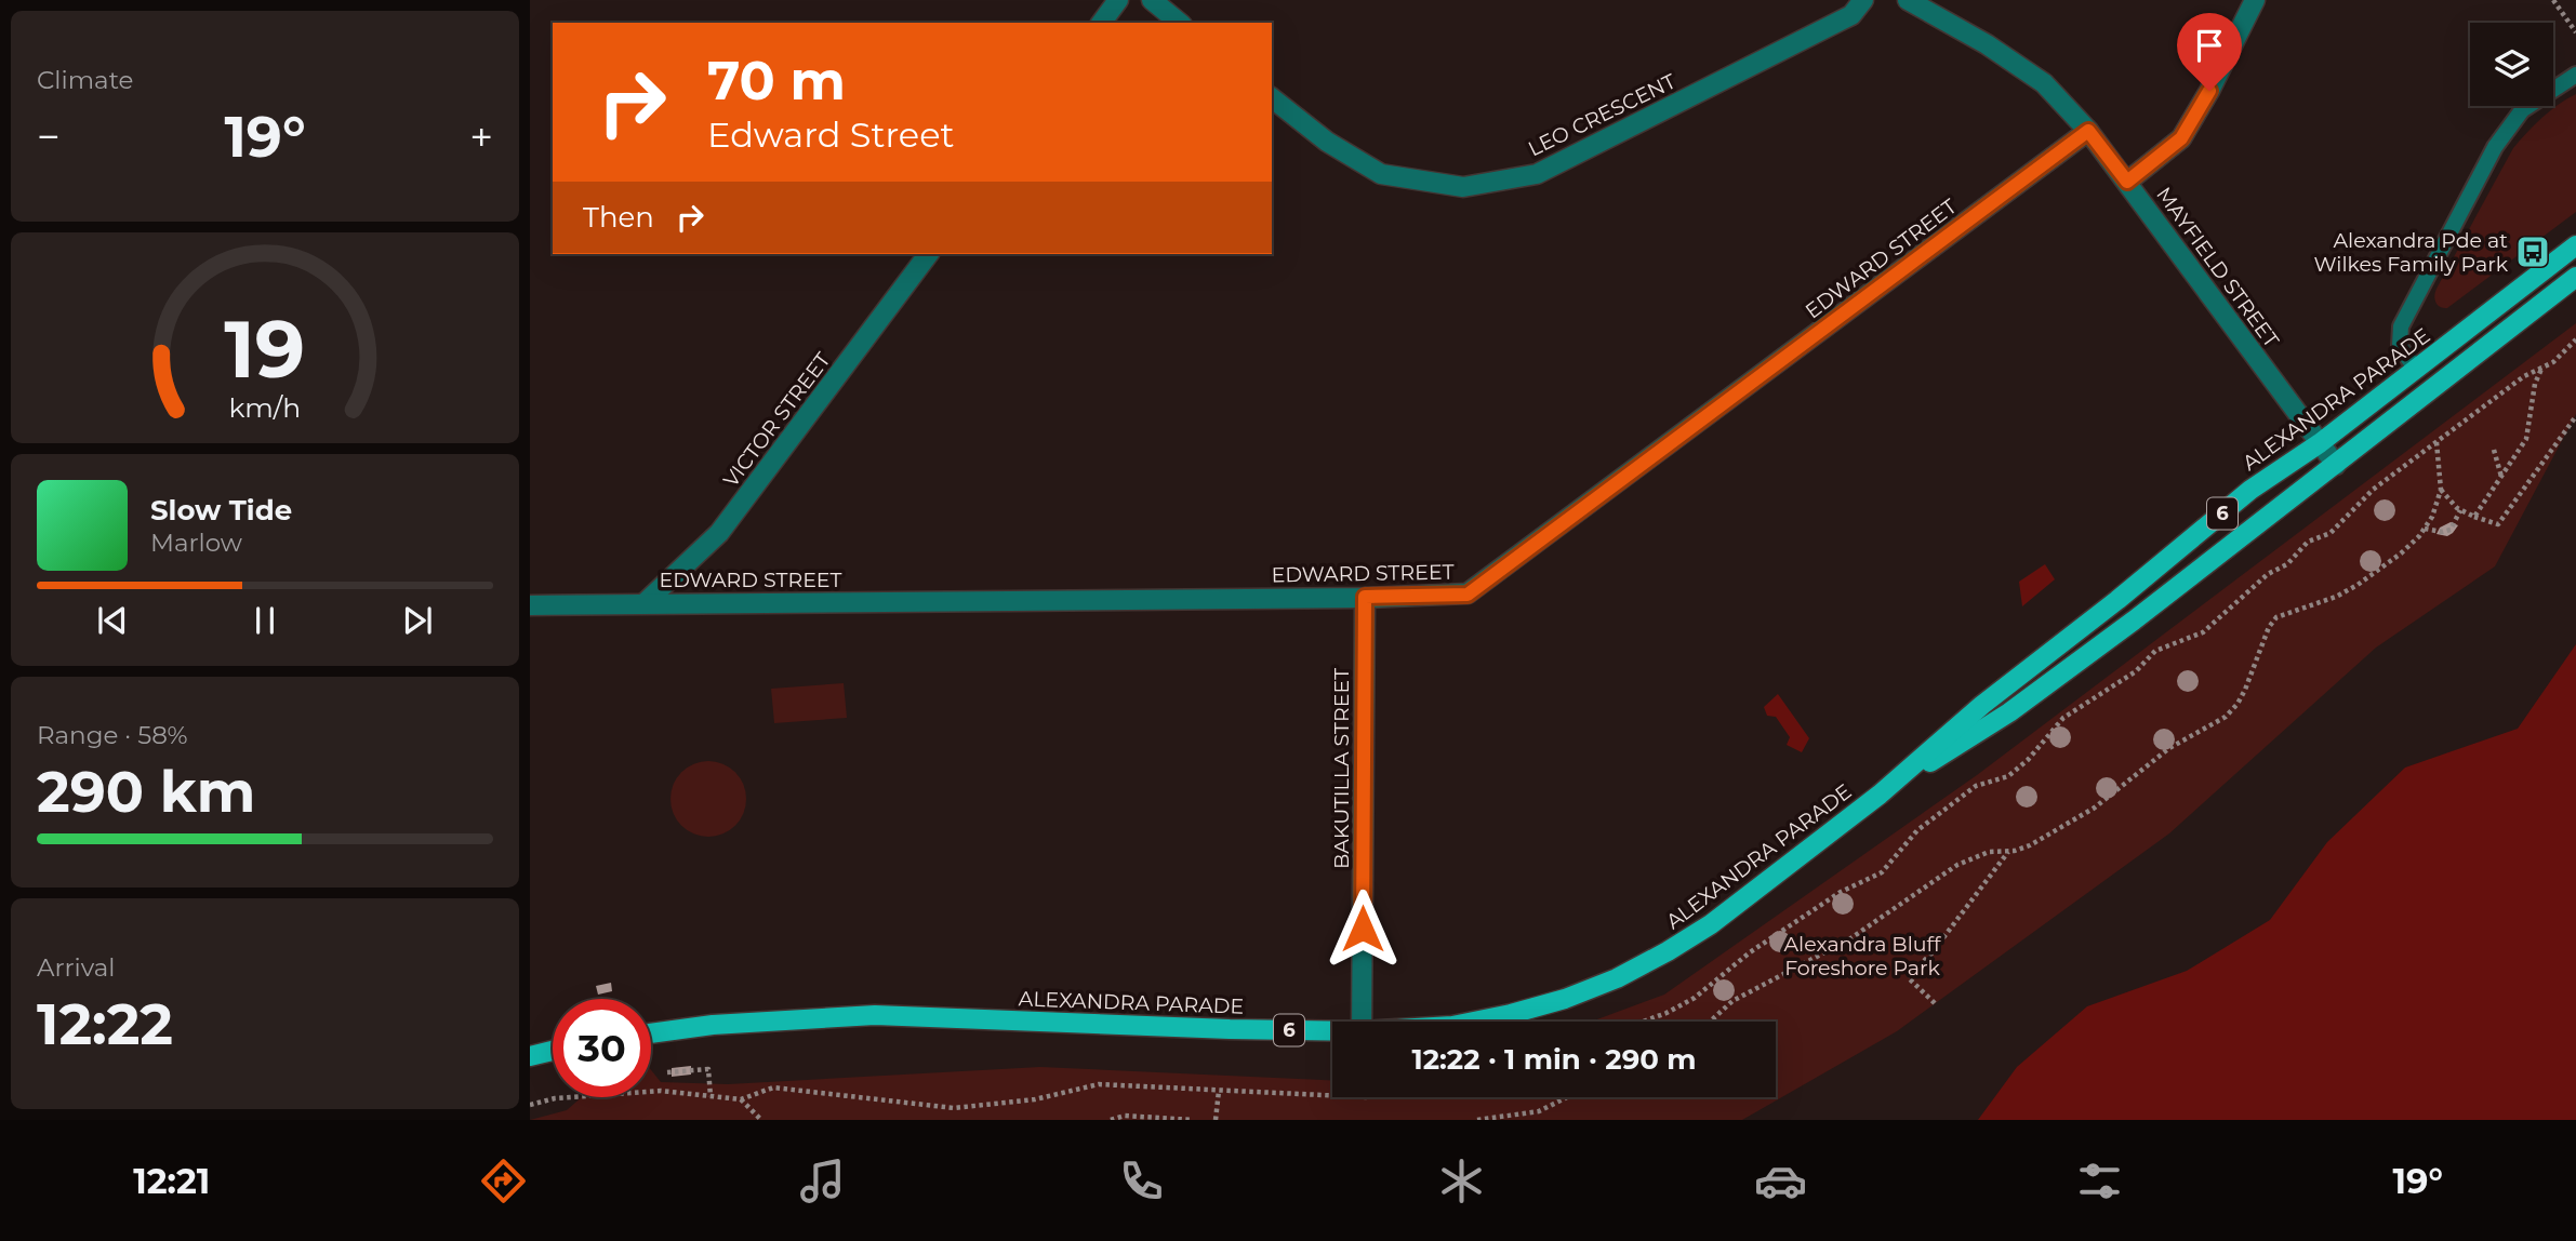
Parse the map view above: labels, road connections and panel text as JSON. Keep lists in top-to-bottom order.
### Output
{
  "streets": {
    "main road": ["ALEXANDRA PARADE", "6"],
    "street": [
      "LEO CRESCENT",
      "EDWARD STREET",
      "MAYFIELD STREET",
      "VICTOR STREET",
      "BAKUTILLA STREET"
    ]
  },
  "crossings": [
    ["EDWARD STREET", "MAYFIELD STREET"],
    ["EDWARD STREET", "VICTOR STREET"],
    ["EDWARD STREET", "BAKUTILLA STREET"],
    ["MAYFIELD STREET", "ALEXANDRA PARADE"]
  ],
  "parks": ["Alexandra Bluff Foreshore Park"],
  "places": {
    "bus stop": ["Alexandra Pde at Wilkes Family Park"]
  },
  "page": {
    "tile": [
      "Climate",
      ["Range · 58%", "290 km"],
      ["Arrival", "12:22"]
    ],
    "turn": ["70 m", "Edward Street"],
    "heat": ["−", "19°", "+"],
    "then": "Then",
    "song": ["Slow Tide", "Marlow"],
    "limit": "30",
    "trip": "12:22 · 1 min · 290 m",
    "tabs": ["12:21", "19°"],
    "gauge": ["19", "km/h"]
  }
}
